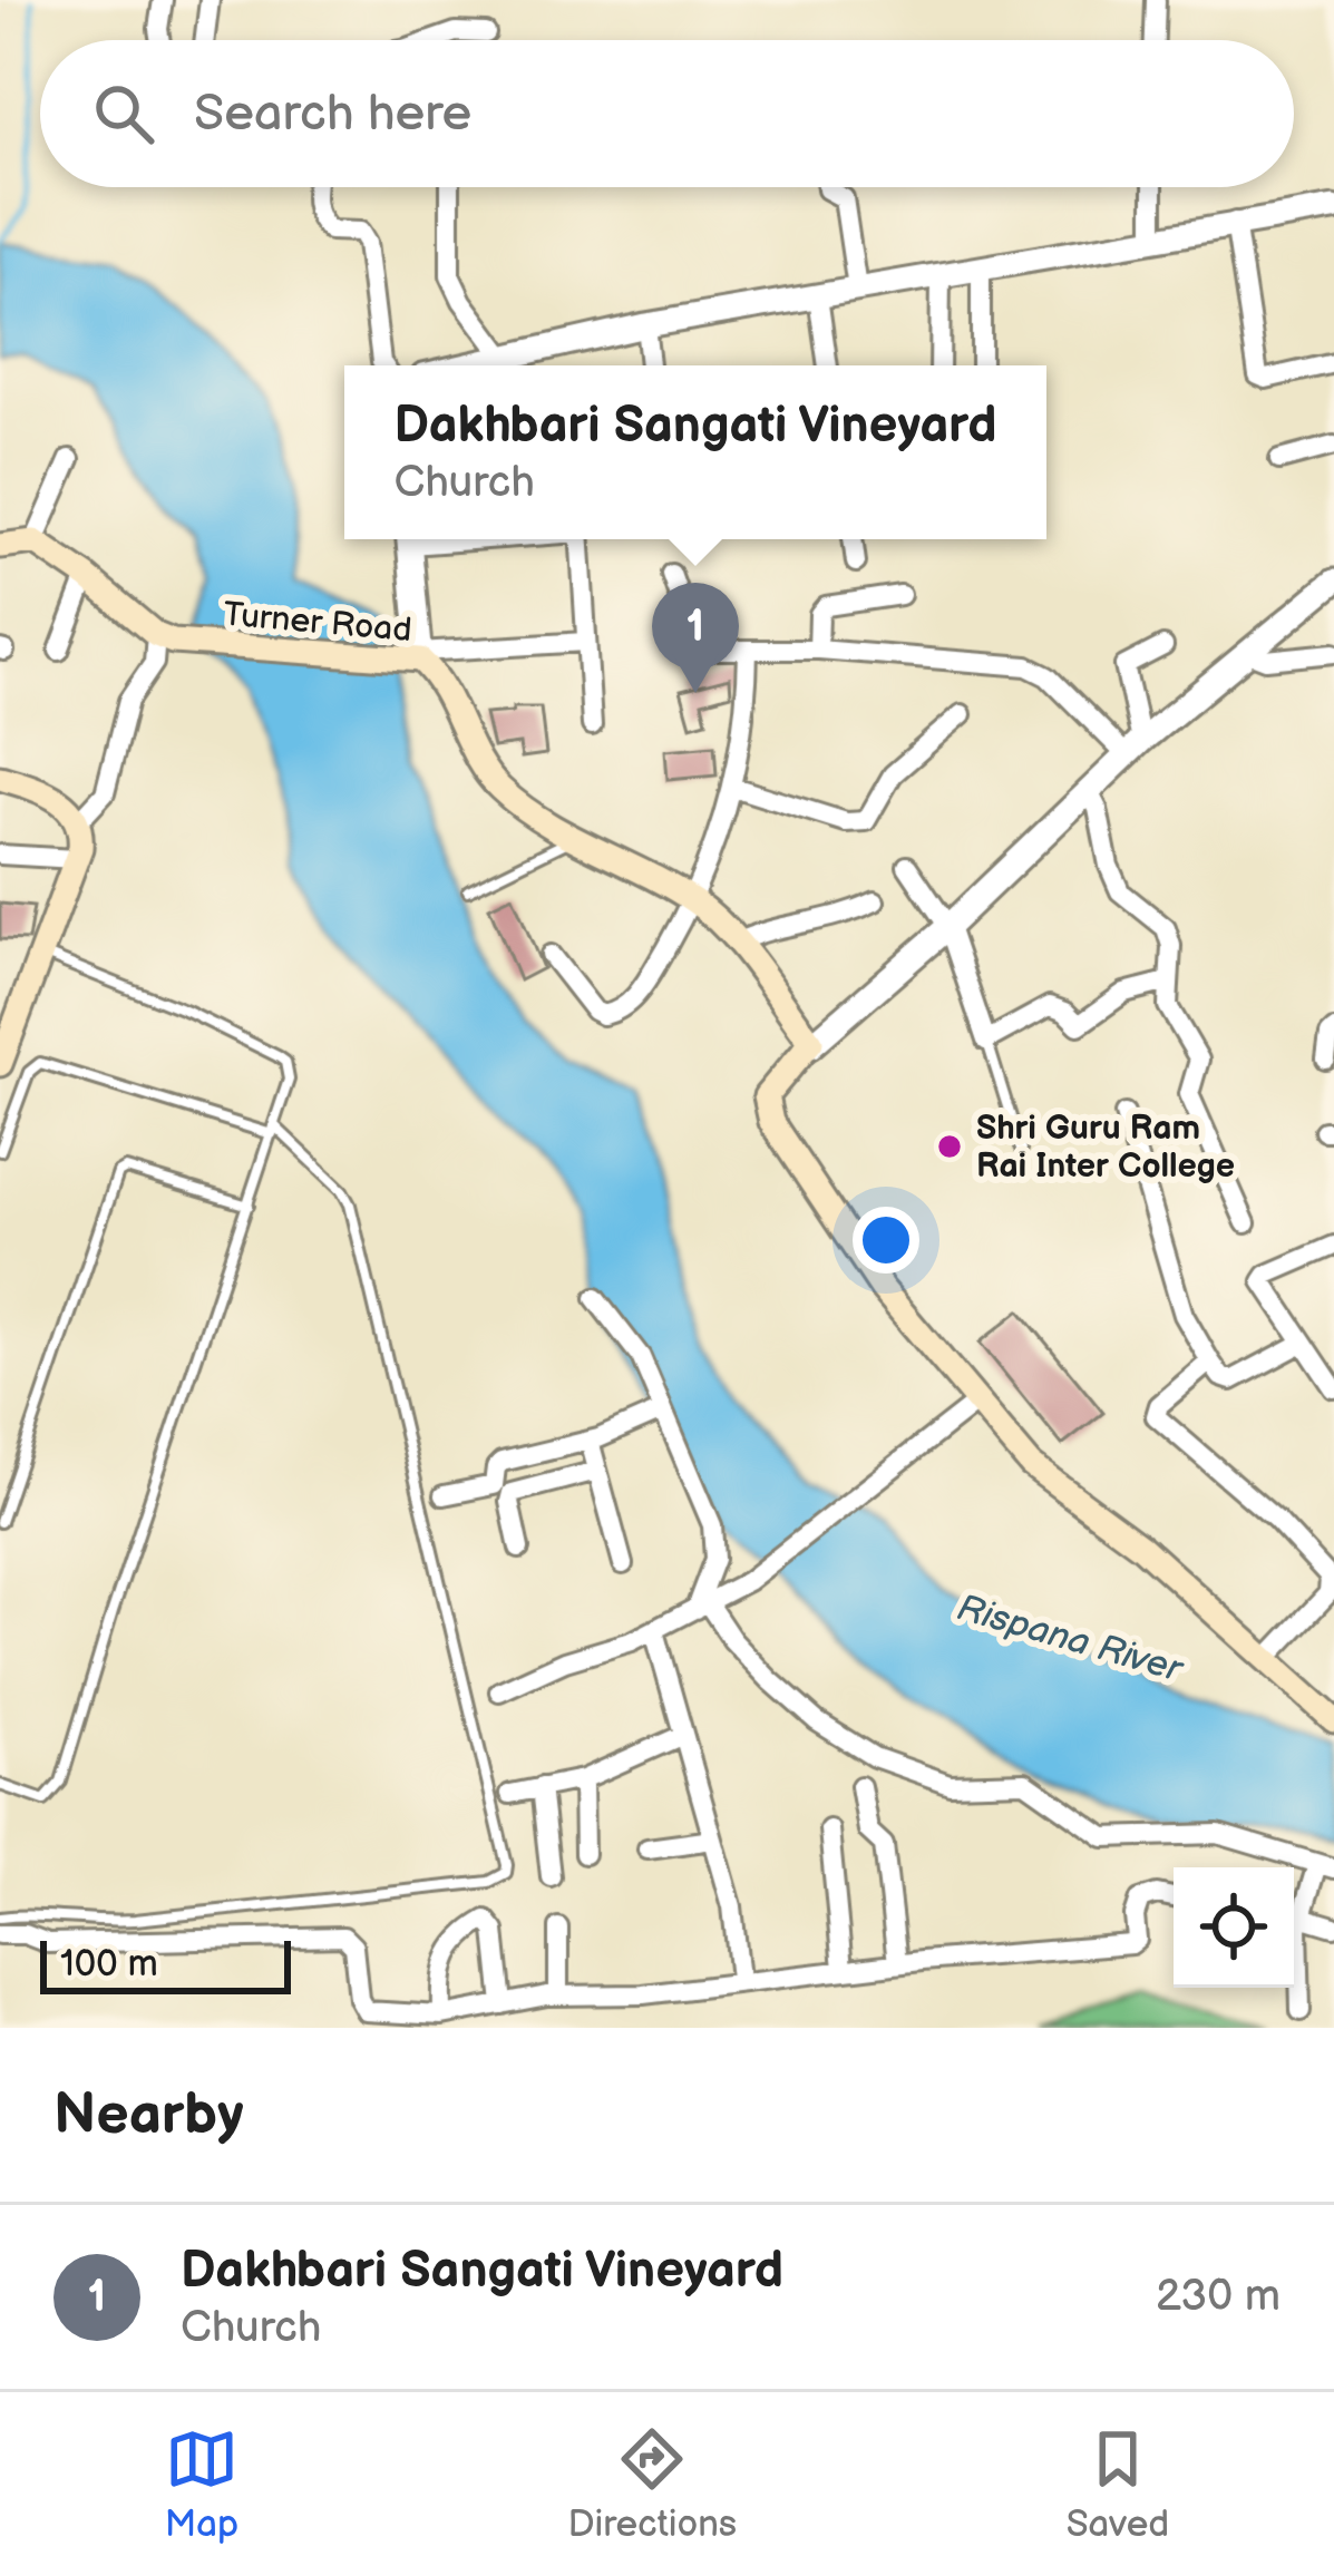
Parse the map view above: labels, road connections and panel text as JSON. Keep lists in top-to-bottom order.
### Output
{
  "streets": {
    "main road": ["Turner Road"]
  },
  "water": ["Rispana River"],
  "places": ["Shri Guru Ram Rai Inter College"],
  "scale_bar": "100 m",
  "page": {
    "search": "Search here",
    "popup": ["Dakhbari Sangati Vineyard", "Church"],
    "pins": "1",
    "scale": "100 m",
    "heading": "Nearby",
    "list": [
      {
        "mark": "1",
        "name": "Dakhbari Sangati Vineyard",
        "note": "Church",
        "value": "230 m"
      }
    ],
    "nav": ["Map", "Directions", "Saved"]
  }
}
